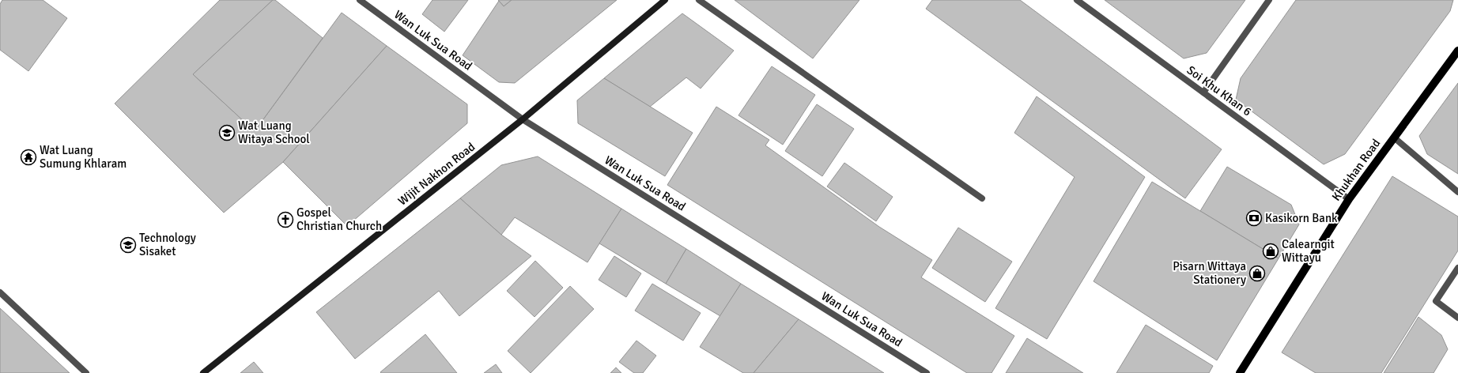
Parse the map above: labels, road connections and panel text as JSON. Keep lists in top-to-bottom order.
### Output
{
  "streets": {
    "main road": ["Khukhan Road"],
    "street": ["Wan Luk Sua Road", "Soi Khu Khan 6", "Wijit Nakhon Road"]
  },
  "crossings": [
    ["Wan Luk Sua Road", "Wijit Nakhon Road"],
    ["Soi Khu Khan 6", "Khukhan Road"]
  ],
  "places": {
    "school or university": ["Wat Luang Witaya School", "Technology Sisaket"],
    "temple": ["Wat Luang Sumung Khlaram"],
    "bank": ["Kasikorn Bank"],
    "church": ["Gospel Christian Church"],
    "shop": ["Calearngit Wittayu", "Pisarn Wittaya Stationery"]
  }
}
